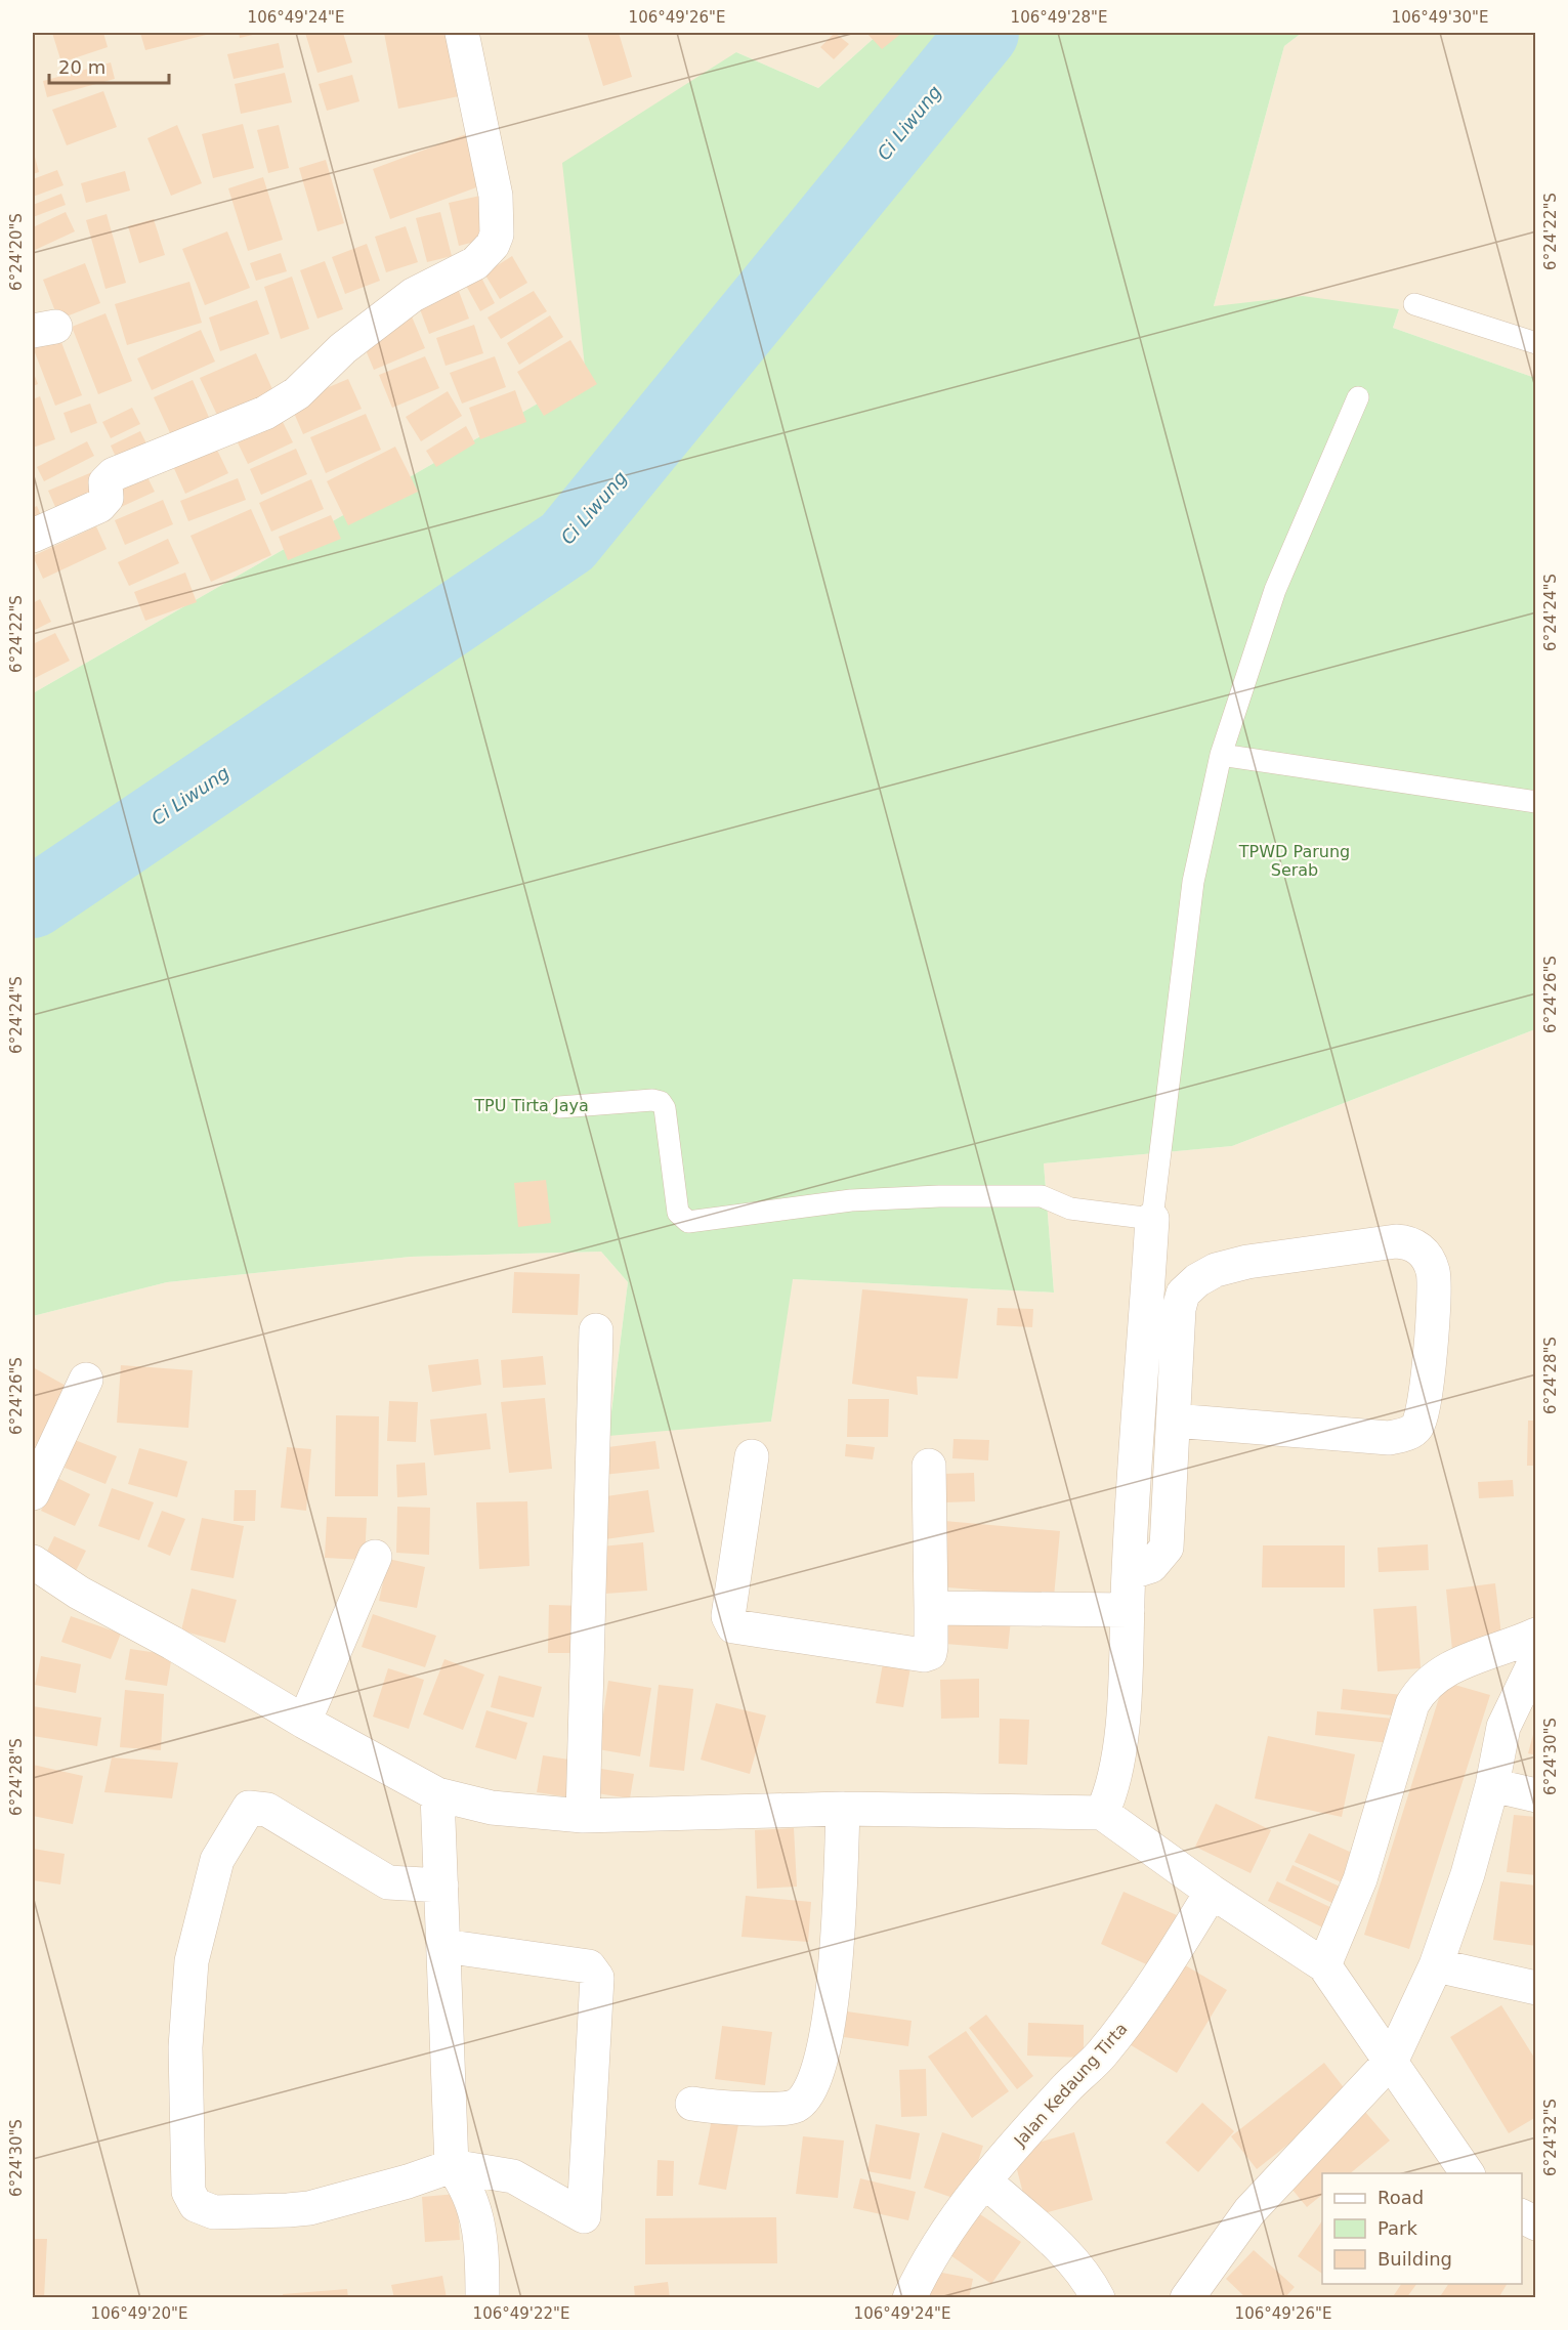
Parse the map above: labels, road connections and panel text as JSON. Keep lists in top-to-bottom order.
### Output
{
  "streets": {
    "street": ["Jalan Kedaung Tirta"]
  },
  "water": ["Ci Liwung"],
  "parks": ["TPWD Parung Serab", "TPU Tirta Jaya"],
  "legend": ["Road", "Park", "Building"],
  "scale_bar": "20 m",
  "coordinates": [
    "106°49'24\"E",
    "106°49'26\"E",
    "106°49'28\"E",
    "106°49'30\"E",
    "6°24'22\"S",
    "6°24'20\"S",
    "6°24'24\"S",
    "6°24'26\"S",
    "6°24'28\"S",
    "6°24'30\"S",
    "6°24'32\"S",
    "106°49'20\"E",
    "106°49'22\"E"
  ]
}
